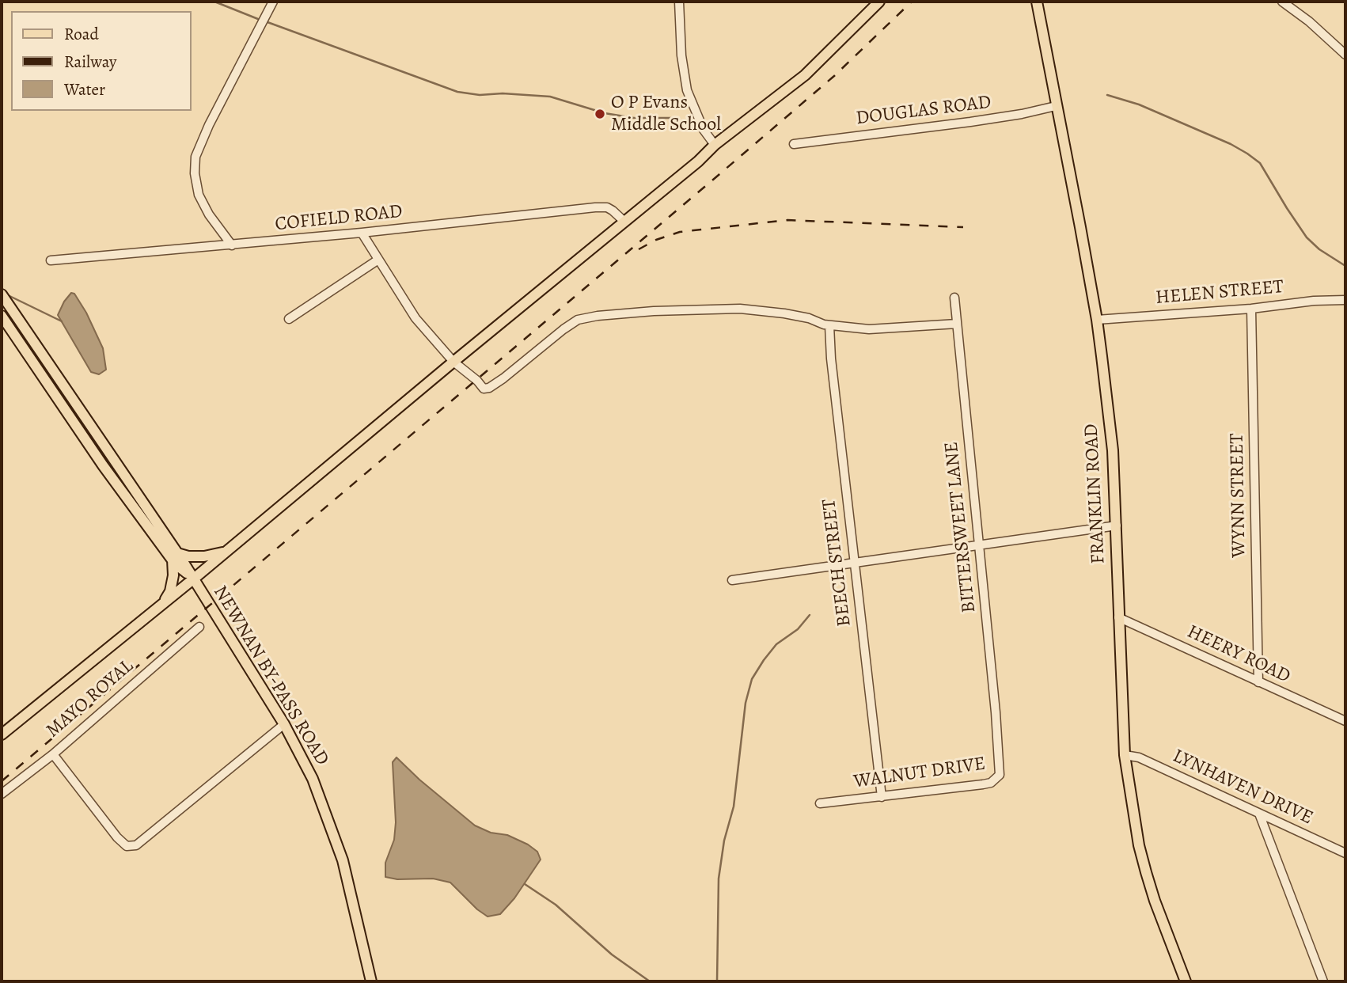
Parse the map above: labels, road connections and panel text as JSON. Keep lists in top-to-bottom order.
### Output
{
  "streets": {
    "main road": ["FRANKLIN ROAD", "NEWNAN BY-PASS ROAD"],
    "street": [
      "DOUGLAS ROAD",
      "COFIELD ROAD",
      "HELEN STREET",
      "WYNN STREET",
      "BITTERSWEET LANE",
      "BEECH STREET",
      "HEERY ROAD",
      "MAYO ROYAL",
      "WALNUT DRIVE",
      "LYNHAVEN DRIVE"
    ]
  },
  "crossings": [
    ["DOUGLAS ROAD", "FRANKLIN ROAD"],
    ["HELEN STREET", "FRANKLIN ROAD"],
    ["HELEN STREET", "WYNN STREET"],
    ["FRANKLIN ROAD", "HEERY ROAD"],
    ["FRANKLIN ROAD", "LYNHAVEN DRIVE"],
    ["WYNN STREET", "HEERY ROAD"],
    ["BITTERSWEET LANE", "WALNUT DRIVE"],
    ["BEECH STREET", "WALNUT DRIVE"]
  ],
  "places": ["O P Evans Middle School"],
  "legend": ["Road", "Railway", "Water"]
}
